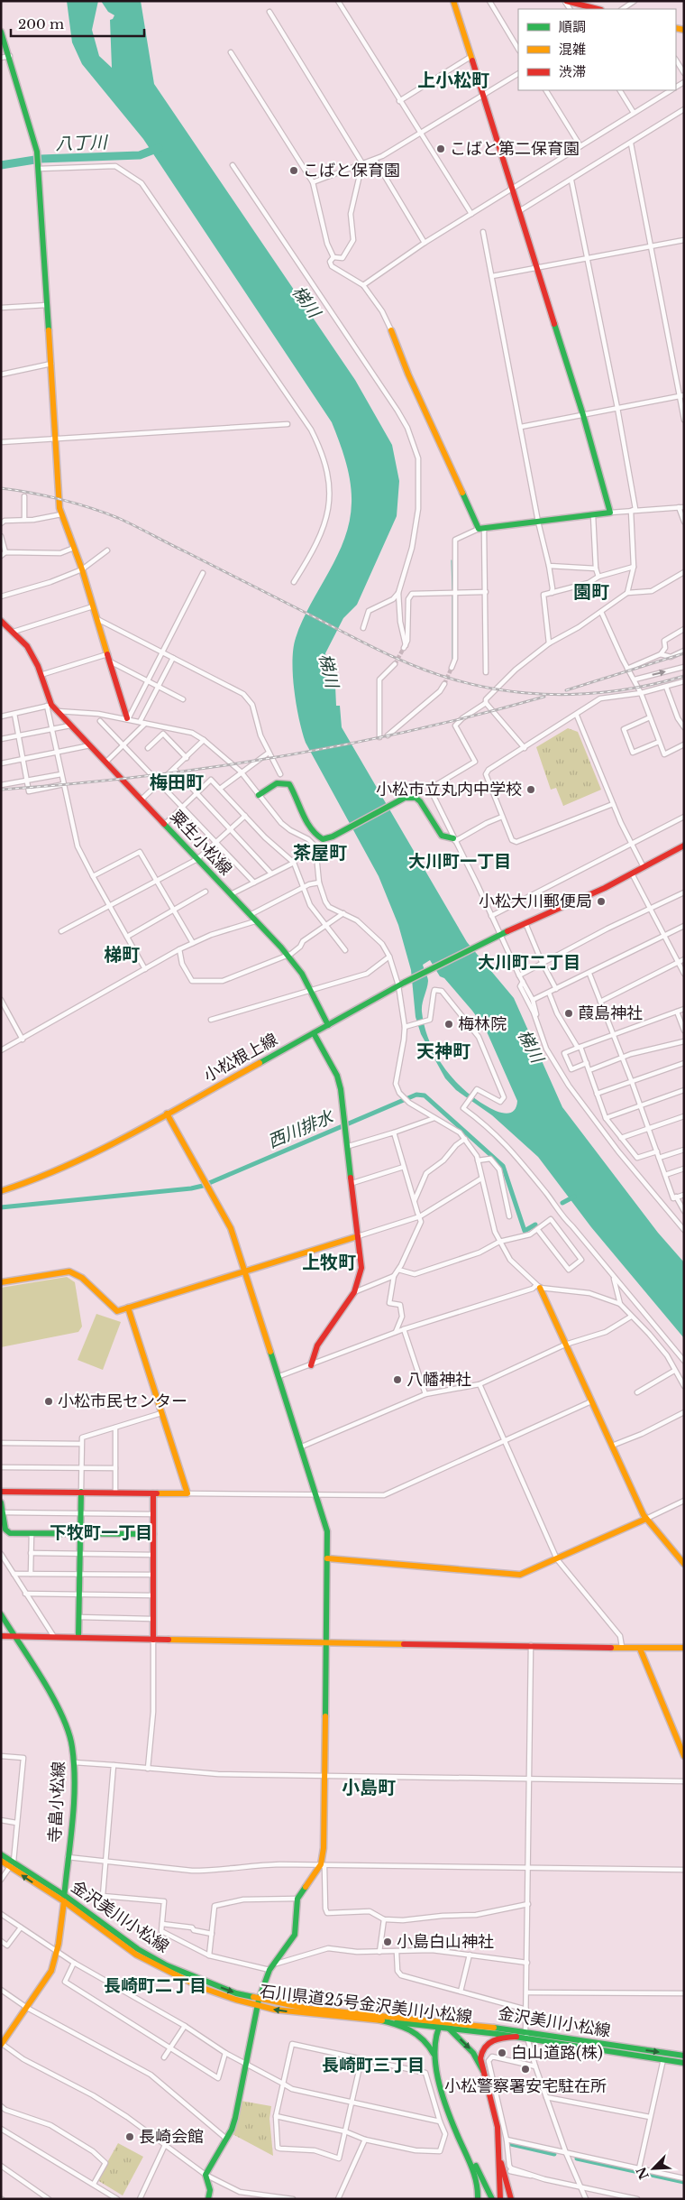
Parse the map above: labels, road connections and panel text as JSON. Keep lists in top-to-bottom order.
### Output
{
  "streets": {
    "main road": [
      "粟生小松線",
      "小松根上線",
      "寺畠小松線",
      "金沢美川小松線",
      "石川県道25号金沢美川小松線"
    ]
  },
  "crossings": [
    ["粟生小松線", "小松根上線"],
    ["寺畠小松線", "金沢美川小松線"],
    ["寺畠小松線", "石川県道25号金沢美川小松線"],
    ["金沢美川小松線", "石川県道25号金沢美川小松線"]
  ],
  "one_way": ["金沢美川小松線"],
  "districts": [
    "上小松町",
    "園町",
    "梅田町",
    "茶屋町",
    "大川町一丁目",
    "梯町",
    "大川町二丁目",
    "天神町",
    "上牧町",
    "下牧町一丁目",
    "小島町",
    "長崎町二丁目",
    "長崎町三丁目"
  ],
  "water": ["八丁川", "梯川", "西川排水"],
  "places": [
    "こばと第二保育園",
    "こばと保育園",
    "小松市立丸内中学校",
    "小松大川郵便局",
    "葭島神社",
    "梅林院",
    "八幡神社",
    "小松市民センター",
    "小島白山神社",
    "白山道路(株)",
    "小松警察署安宅駐在所",
    "長崎会館"
  ],
  "legend": ["順調", "混雑", "渋滞"],
  "scale_bar": "200 m",
  "north": "bottom left"
}
